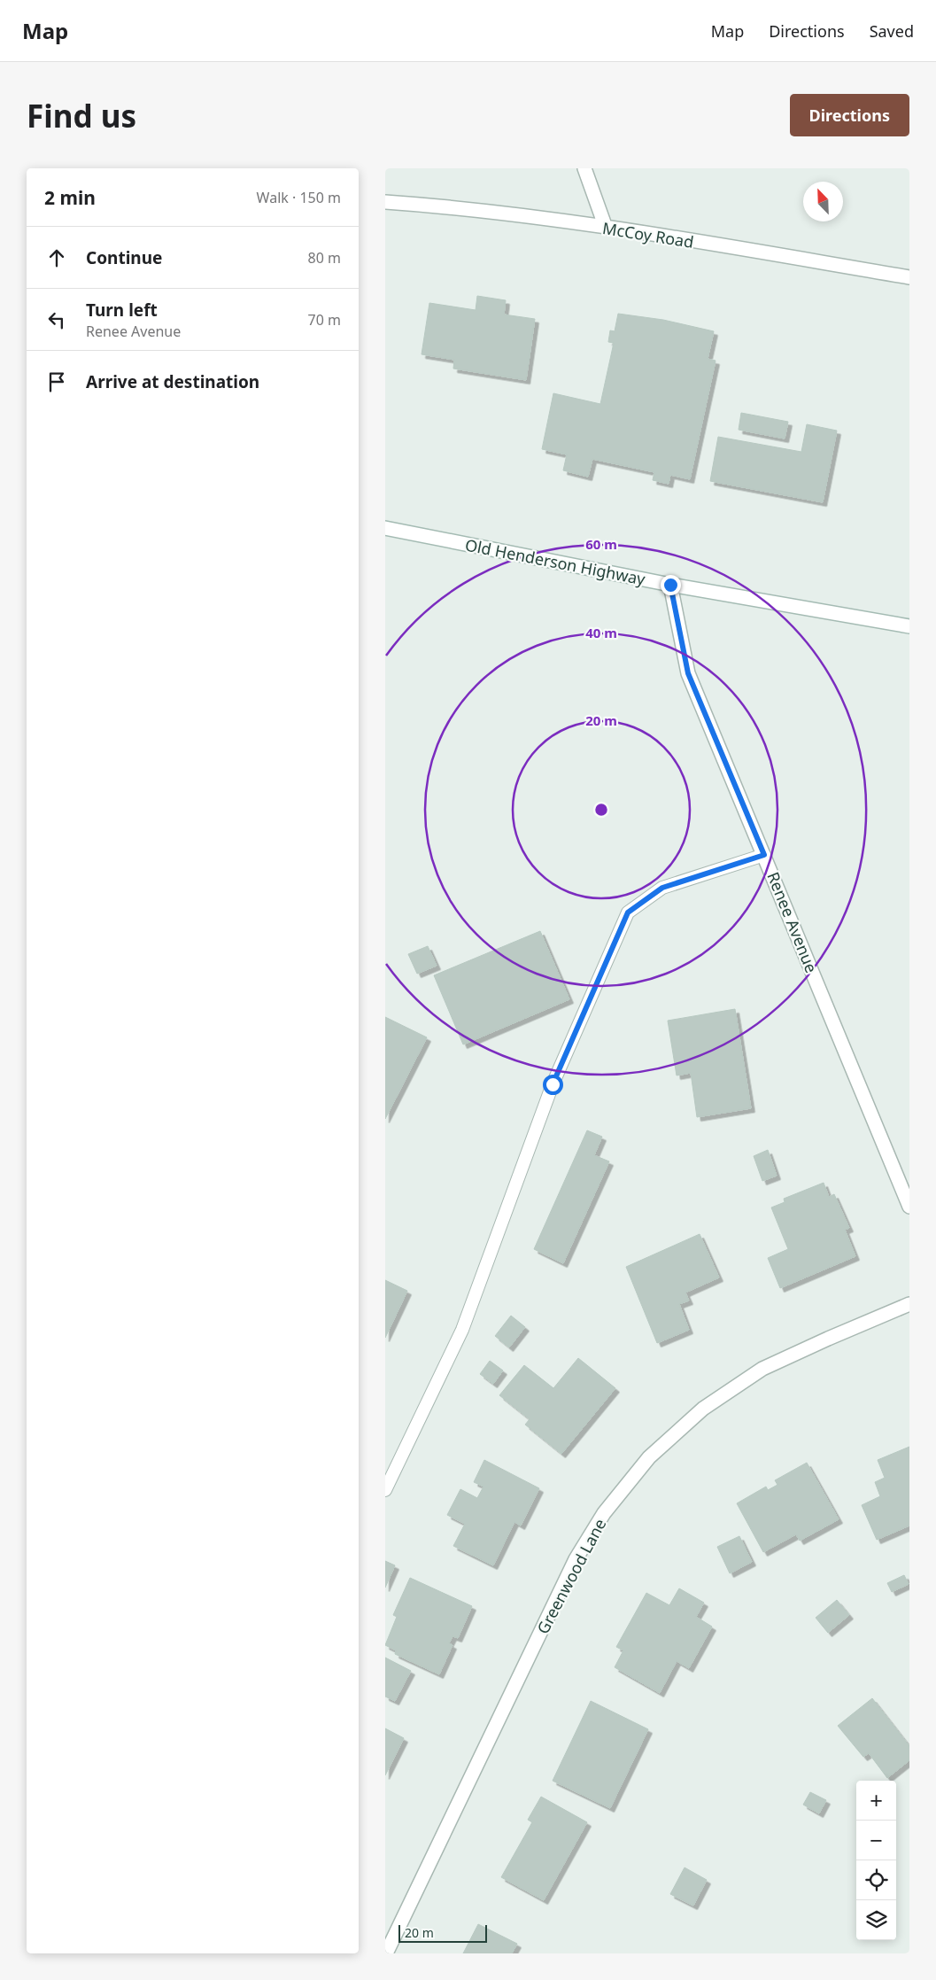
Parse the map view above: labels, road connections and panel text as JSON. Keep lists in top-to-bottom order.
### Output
{
  "streets": {
    "street": [
      "McCoy Road",
      "Old Henderson Highway",
      "Renee Avenue",
      "Greenwood Lane"
    ]
  },
  "crossings": [
    ["Old Henderson Highway", "Renee Avenue"]
  ],
  "scale_bar": "20 m",
  "north": "top left",
  "page": {
    "header": "Map",
    "nav": ["Map", "Directions", "Saved"],
    "buttons": "Directions",
    "title": "Find us",
    "heading": ["2 min", "Walk · 150 m"],
    "list": [
      ["Continue", "80 m"],
      ["Turn left", "Renee Avenue", "70 m"],
      "Arrive at destination"
    ],
    "map_buttons": ["+", "−"],
    "scale": "20 m"
  },
  "rings": ["60 m", "40 m", "20 m"]
}
